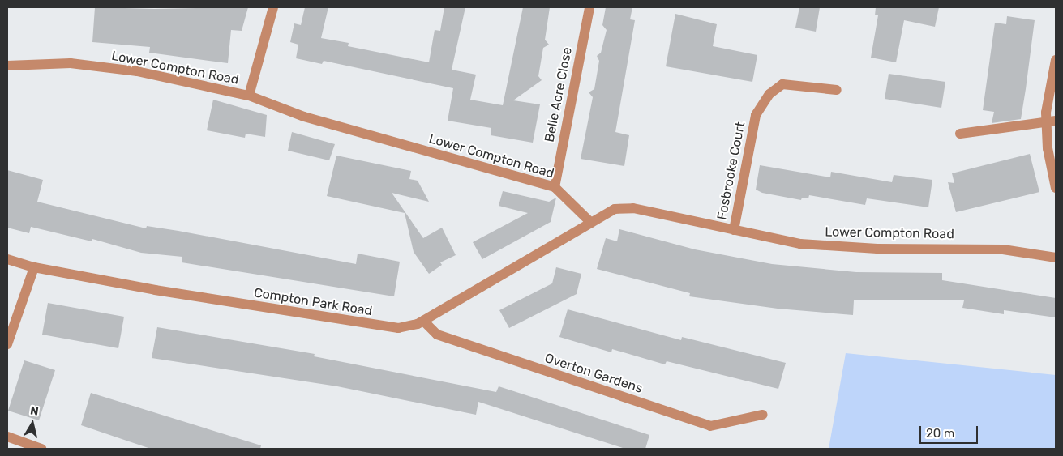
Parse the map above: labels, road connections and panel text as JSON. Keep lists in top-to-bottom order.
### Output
{
  "streets": {
    "street": [
      "Lower Compton Road",
      "Belle Acre Close",
      "Fosbrooke Court",
      "Compton Park Road",
      "Overton Gardens"
    ]
  },
  "crossings": [
    ["Lower Compton Road", "Belle Acre Close"],
    ["Lower Compton Road", "Fosbrooke Court"],
    ["Lower Compton Road", "Compton Park Road"],
    ["Compton Park Road", "Overton Gardens"]
  ],
  "scale_bar": "20 m",
  "north": "top"
}
